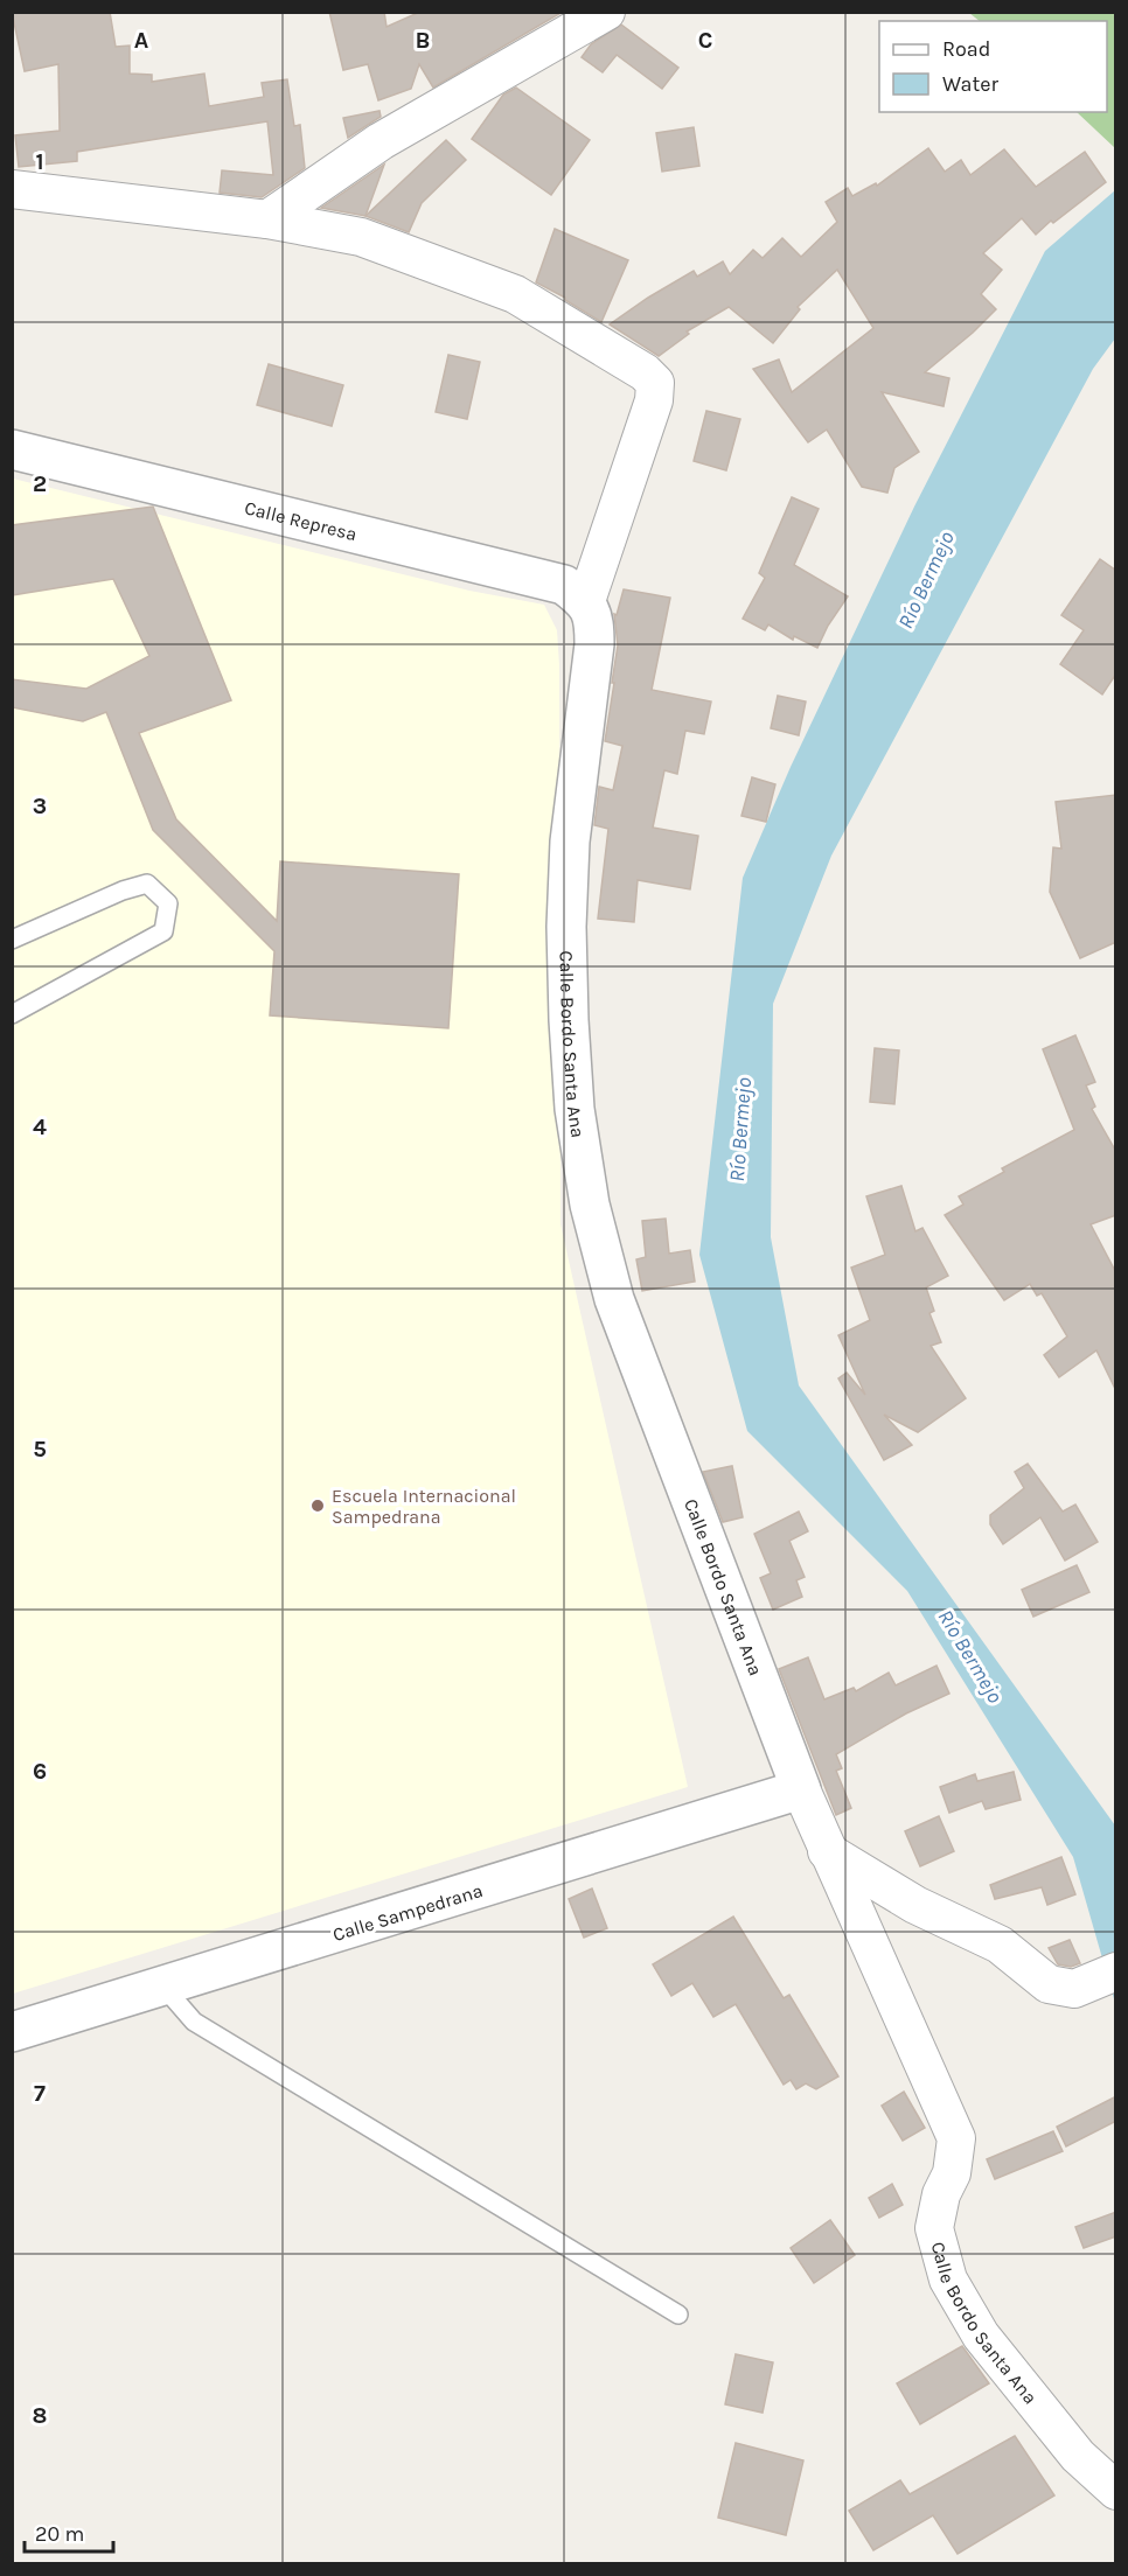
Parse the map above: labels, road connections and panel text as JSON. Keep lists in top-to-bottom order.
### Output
{
  "streets": {
    "street": ["Calle Represa", "Calle Bordo Santa Ana", "Calle Sampedrana"]
  },
  "crossings": [
    ["Calle Represa", "Calle Bordo Santa Ana"],
    ["Calle Bordo Santa Ana", "Calle Sampedrana"]
  ],
  "water": ["Río Bermejo"],
  "places": ["Escuela Internacional Sampedrana"],
  "legend": ["Road", "Water"],
  "scale_bar": "20 m",
  "grid": {
    "columns": ["A", "B", "C"],
    "rows": [
      "1",
      "2",
      "3",
      "4",
      "5",
      "6",
      "7",
      "8"
    ]
  }
}
